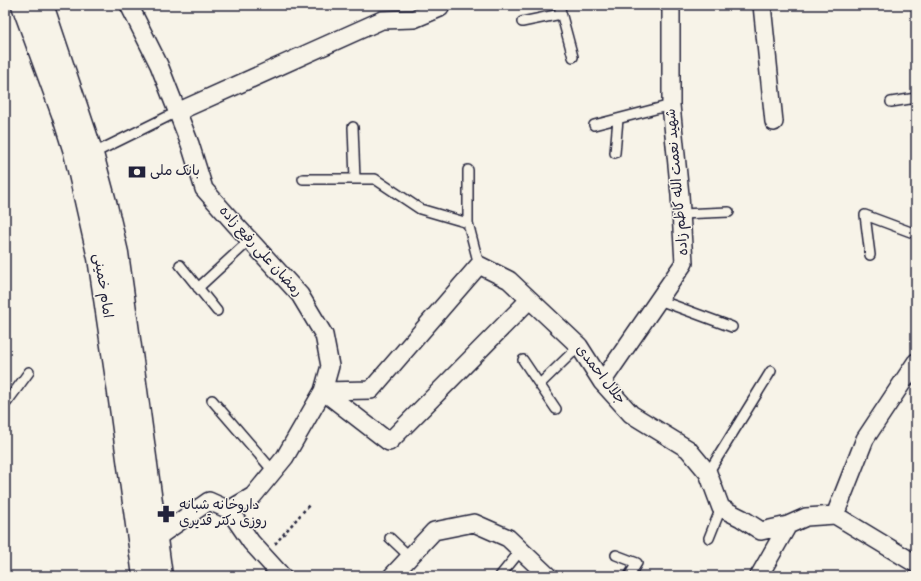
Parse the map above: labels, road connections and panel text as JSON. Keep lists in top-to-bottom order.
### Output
{
  "streets": {
    "main road": ["امام خمینی"],
    "street": ["شهید نعمت الله کاظم زاده", "رمضان علی رفیع زاده", "جلال احمدی"]
  },
  "crossings": [
    ["شهید نعمت الله کاظم زاده", "جلال احمدی"]
  ],
  "places": {
    "bank": ["بانک ملی"],
    "pharmacy": ["داروخانه شبانه روزی دکتر قدیری"]
  }
}
